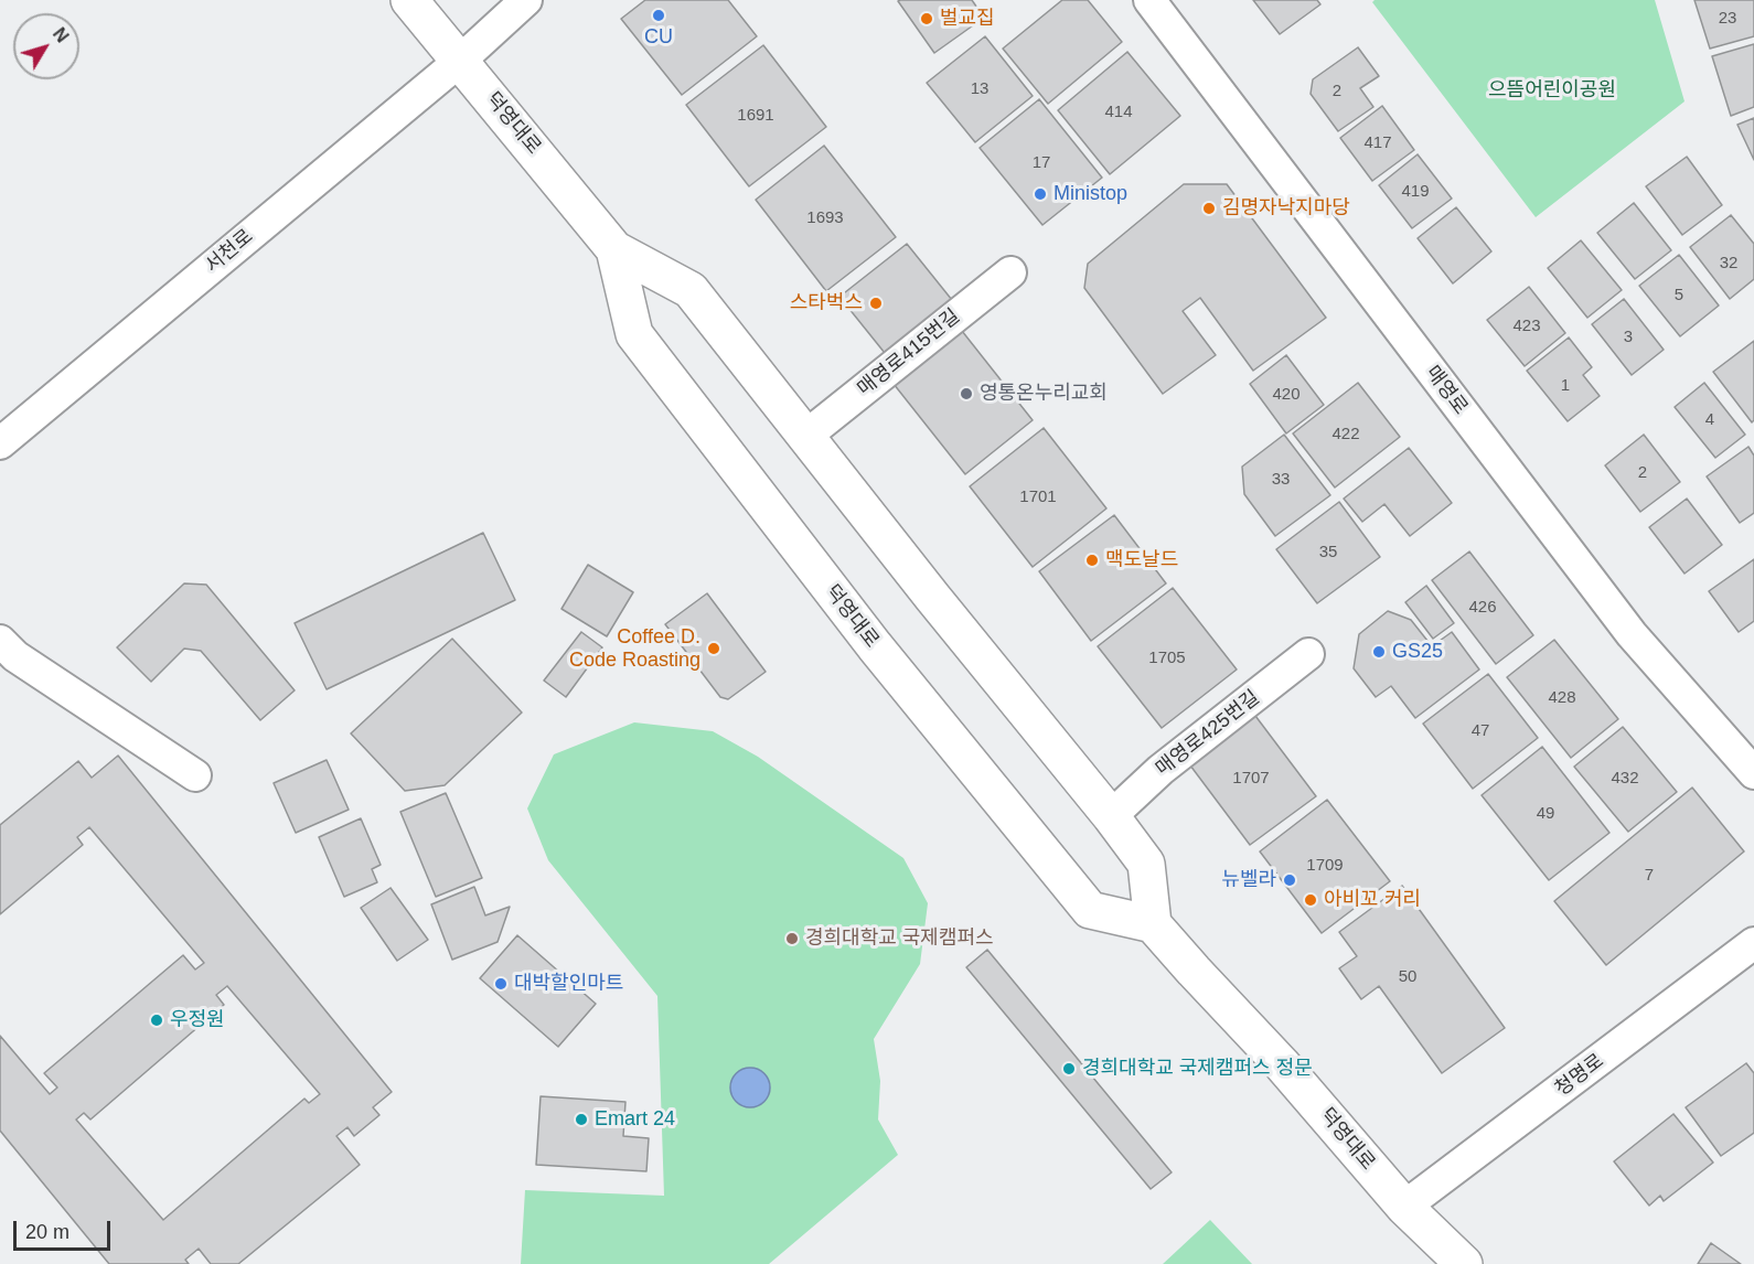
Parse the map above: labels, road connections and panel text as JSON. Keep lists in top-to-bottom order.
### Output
{
  "streets": {
    "main road": ["덕영대로"],
    "street": [
      "서천로",
      "매영로415번길",
      "매영로",
      "매영로425번길",
      "청명로"
    ]
  },
  "crossings": [
    ["덕영대로", "서천로"],
    ["덕영대로", "매영로415번길"],
    ["덕영대로", "매영로425번길"],
    ["덕영대로", "청명로"]
  ],
  "parks": ["으뜸어린이공원"],
  "places": [
    "CU",
    "벌교집",
    "Ministop",
    "김명자낙지마당",
    "스타벅스",
    "영통온누리교회",
    "맥도날드",
    "Coffee D. Code Roasting",
    "GS25",
    "뉴벨라",
    "아비꼬 커리",
    "경희대학교 국제캠퍼스",
    "대박할인마트",
    "우정원",
    "경희대학교 국제캠퍼스 정문",
    "Emart 24"
  ],
  "house_numbers": [
    "23",
    "13",
    "2",
    "414",
    "1691",
    "417",
    "17",
    "419",
    "1693",
    "32",
    "5",
    "423",
    "3",
    "1",
    "420",
    "4",
    "422",
    "2",
    "33",
    "1701",
    "35",
    "426",
    "1705",
    "428",
    "47",
    "1707",
    "432",
    "49",
    "1709",
    "7",
    "50"
  ],
  "scale_bar": "20 m",
  "north": "top right"
}
